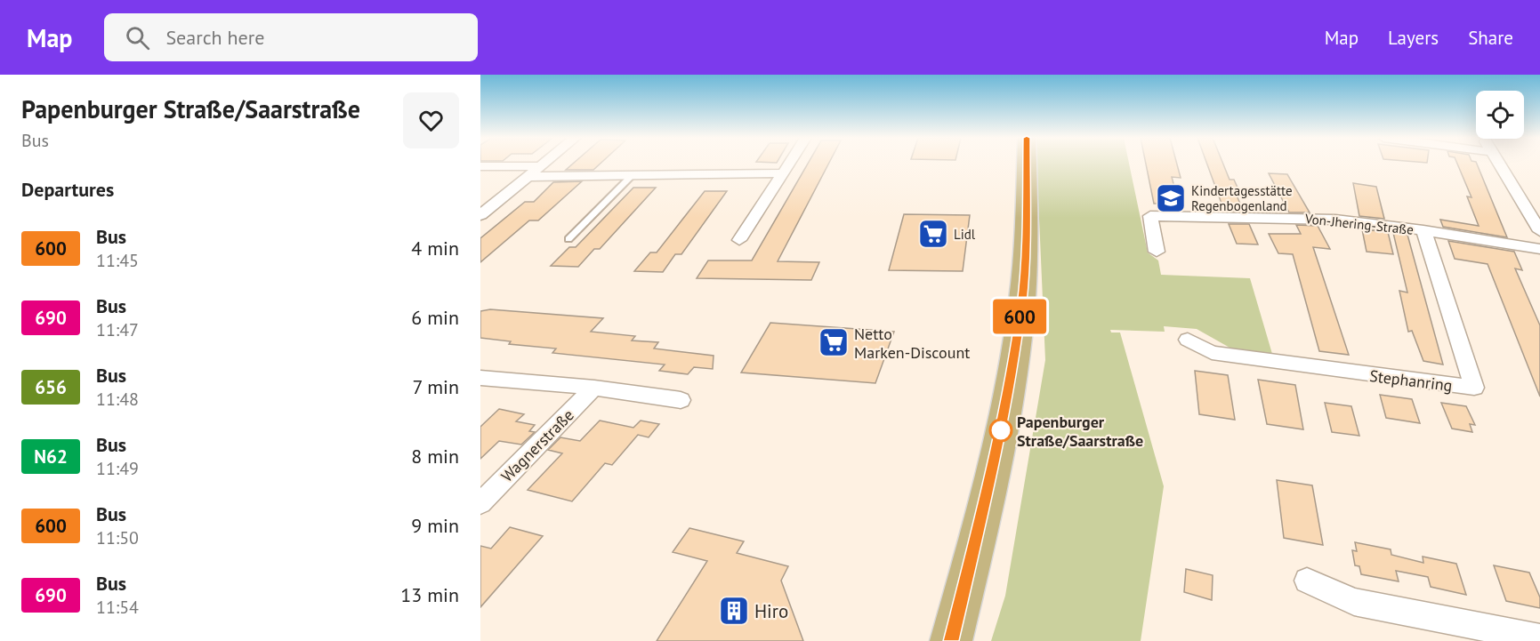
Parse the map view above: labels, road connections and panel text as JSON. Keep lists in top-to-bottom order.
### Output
{
  "streets": {
    "street": ["Von-Jhering-Straße", "Stephanring", "Wagnerstraße"]
  },
  "crossings": [
    ["Von-Jhering-Straße", "Stephanring"]
  ],
  "places": {
    "school or university": ["Kindertagesstätte Regenbogenland"],
    "supermarket": ["Lidl", "Netto Marken-Discount"],
    "other": ["Papenburger Straße/Saarstraße"],
    "building": ["Hiro"]
  },
  "lines": ["bus line 600"],
  "page": {
    "header": "Map",
    "search": "Search here",
    "nav": ["Map", "Layers", "Share"],
    "heading": [
      ["Papenburger Straße/Saarstraße", "Bus"],
      "Departures"
    ],
    "on_map": "600",
    "list": [
      {
        "mark": "600",
        "name": "Bus",
        "note": "11:45",
        "value": "4 min"
      },
      {
        "mark": "690",
        "name": "Bus",
        "note": "11:47",
        "value": "6 min"
      },
      {
        "mark": "656",
        "name": "Bus",
        "note": "11:48",
        "value": "7 min"
      },
      {
        "mark": "N62",
        "name": "Bus",
        "note": "11:49",
        "value": "8 min"
      },
      {
        "mark": "600",
        "name": "Bus",
        "note": "11:50",
        "value": "9 min"
      },
      {
        "mark": "690",
        "name": "Bus",
        "note": "11:54",
        "value": "13 min"
      }
    ]
  }
}
